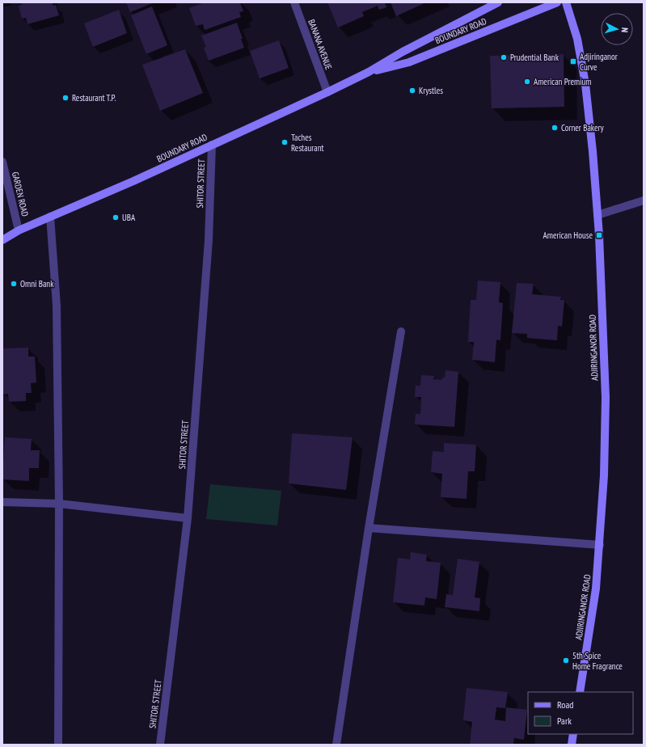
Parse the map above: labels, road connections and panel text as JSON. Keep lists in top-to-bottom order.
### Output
{
  "streets": {
    "main road": ["BOUNDARY ROAD", "ADJIRINGANOR ROAD"],
    "street": ["BANANA AVENUE", "SHITOR STREET", "GARDEN ROAD"]
  },
  "crossings": [
    ["BOUNDARY ROAD", "BANANA AVENUE"],
    ["BOUNDARY ROAD", "SHITOR STREET"],
    ["BOUNDARY ROAD", "GARDEN ROAD"]
  ],
  "places": {
    "other": [
      "Prudential Bank",
      "American Premium",
      "Krystles",
      "Restaurant T.P.",
      "Corner Bakery",
      "Taches Restaurant",
      "UBA",
      "Omni Bank",
      "5th Spice Home Fragrance"
    ],
    "transit": ["Adjiringanor Curve", "American House"]
  },
  "legend": ["Road", "Park"],
  "north": "right"
}
